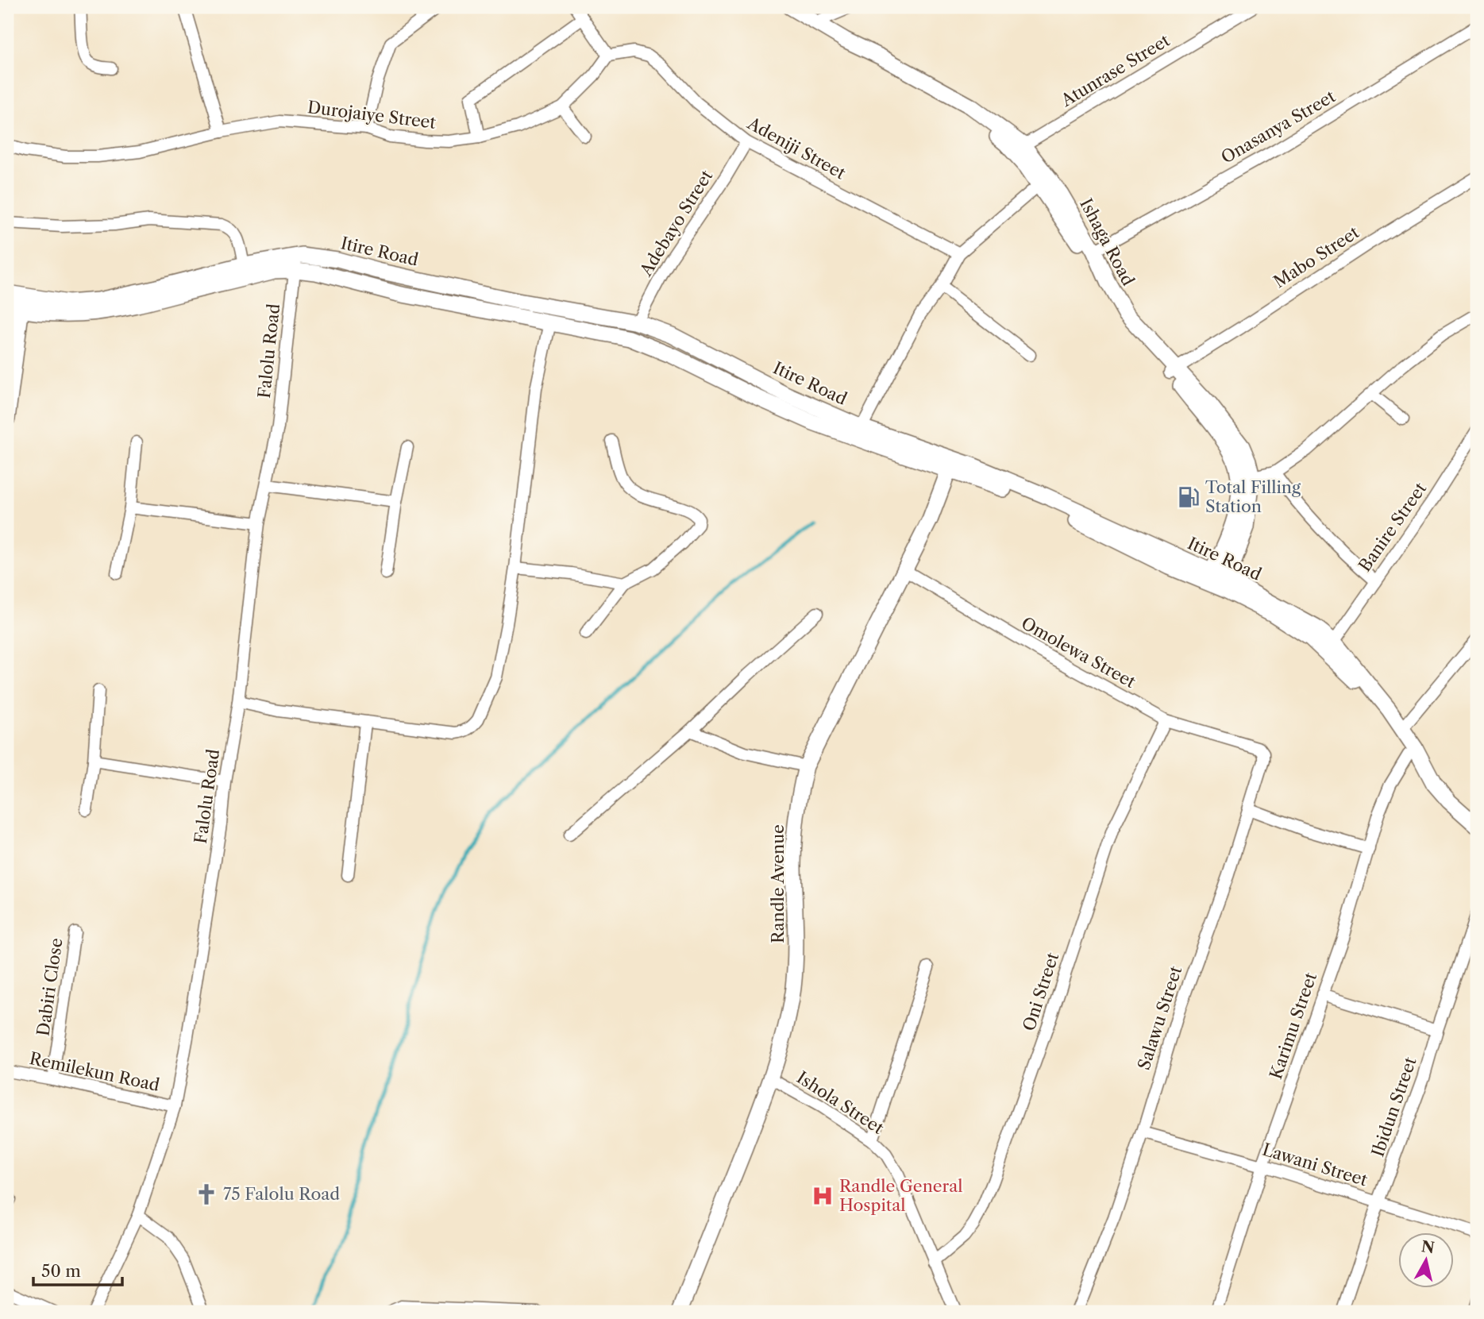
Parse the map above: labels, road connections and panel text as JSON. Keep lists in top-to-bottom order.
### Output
{
  "streets": {
    "main road": ["Ishaga Road", "Itire Road", "Randle Avenue"],
    "street": [
      "Atunrase Street",
      "Durojaiye Street",
      "Onasanya Street",
      "Adeniji Street",
      "Adebayo Street",
      "Mabo Street",
      "Falolu Road",
      "Banire Street",
      "Omolewa Street",
      "Dabiri Close",
      "Oni Street",
      "Salawu Street",
      "Karimu Street",
      "Remilekun Road",
      "Ishola Street",
      "Ibidun Street",
      "Lawani Street"
    ]
  },
  "crossings": [
    ["Atunrase Street", "Ishaga Road"],
    ["Durojaiye Street", "Adeniji Street"],
    ["Onasanya Street", "Ishaga Road"],
    ["Adeniji Street", "Adebayo Street"],
    ["Adebayo Street", "Itire Road"],
    ["Ishaga Road", "Itire Road"],
    ["Ishaga Road", "Mabo Street"],
    ["Itire Road", "Falolu Road"],
    ["Itire Road", "Banire Street"],
    ["Itire Road", "Randle Avenue"],
    ["Itire Road", "Karimu Street"],
    ["Falolu Road", "Remilekun Road"],
    ["Omolewa Street", "Randle Avenue"],
    ["Omolewa Street", "Oni Street"],
    ["Omolewa Street", "Salawu Street"],
    ["Randle Avenue", "Ishola Street"],
    ["Dabiri Close", "Remilekun Road"],
    ["Oni Street", "Ishola Street"],
    ["Salawu Street", "Lawani Street"],
    ["Karimu Street", "Lawani Street"],
    ["Ibidun Street", "Lawani Street"]
  ],
  "places": {
    "fuel station": ["Total Filling Station"],
    "church": ["75 Falolu Road"],
    "hospital": ["Randle General Hospital"]
  },
  "scale_bar": "50 m",
  "north": "top"
}
